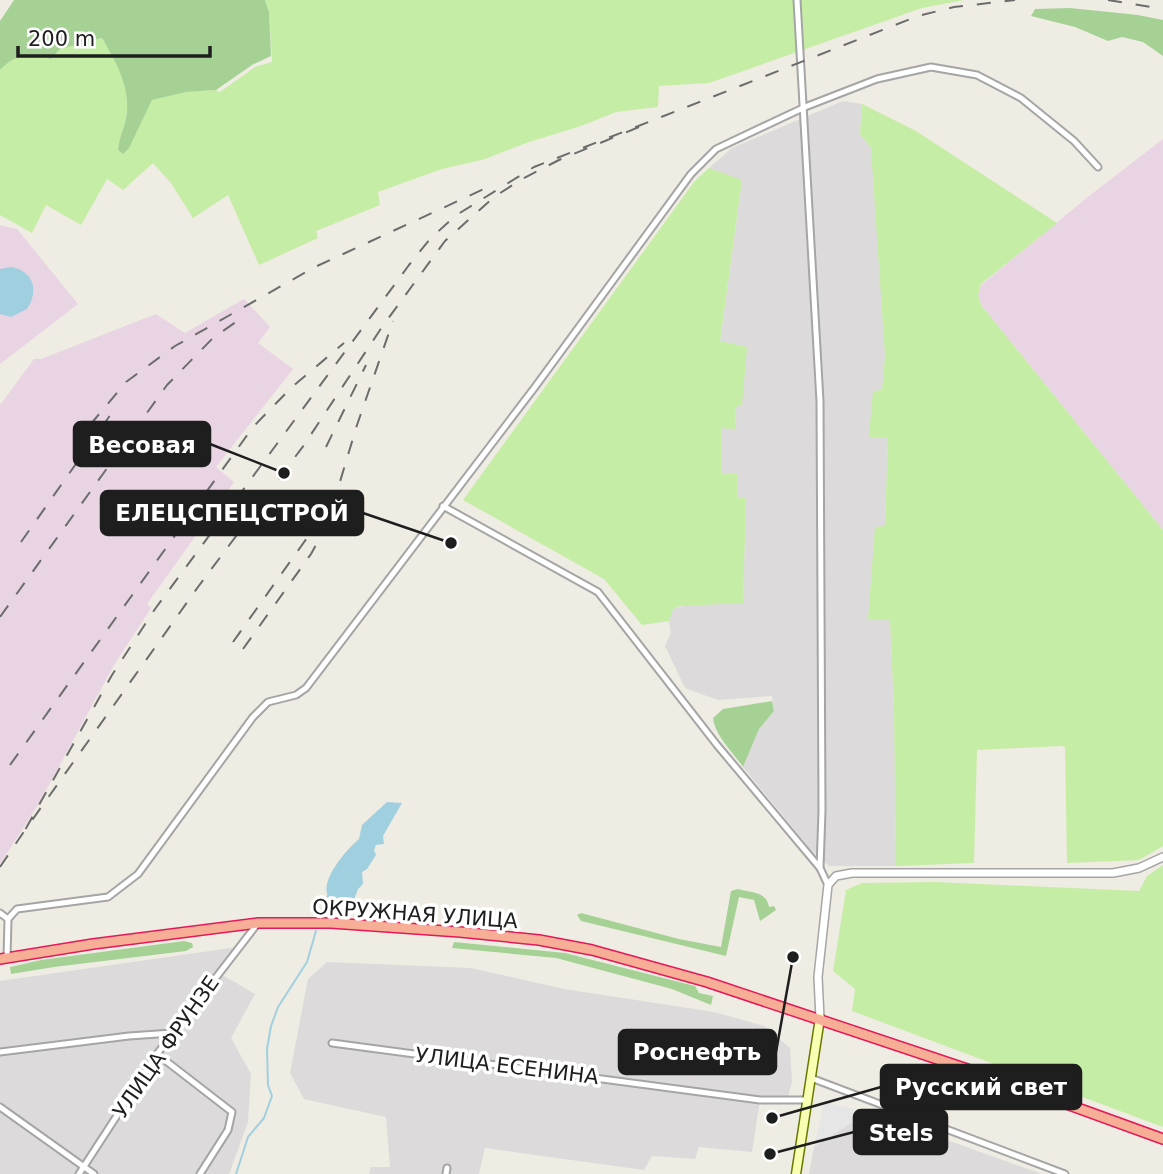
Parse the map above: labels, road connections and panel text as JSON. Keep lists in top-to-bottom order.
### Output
{
  "streets": {
    "highway": ["ОКРУЖНАЯ УЛИЦА"],
    "street": ["УЛИЦА ФРУНЗЕ", "УЛИЦА ЕСЕНИНА"]
  },
  "crossings": [
    ["ОКРУЖНАЯ УЛИЦА", "УЛИЦА ФРУНЗЕ"]
  ],
  "places": [
    "Весовая",
    "ЕЛЕЦСПЕЦСТРОЙ",
    "Роснефть",
    "Русский свет",
    "Stels"
  ],
  "scale_bar": "200 m"
}
